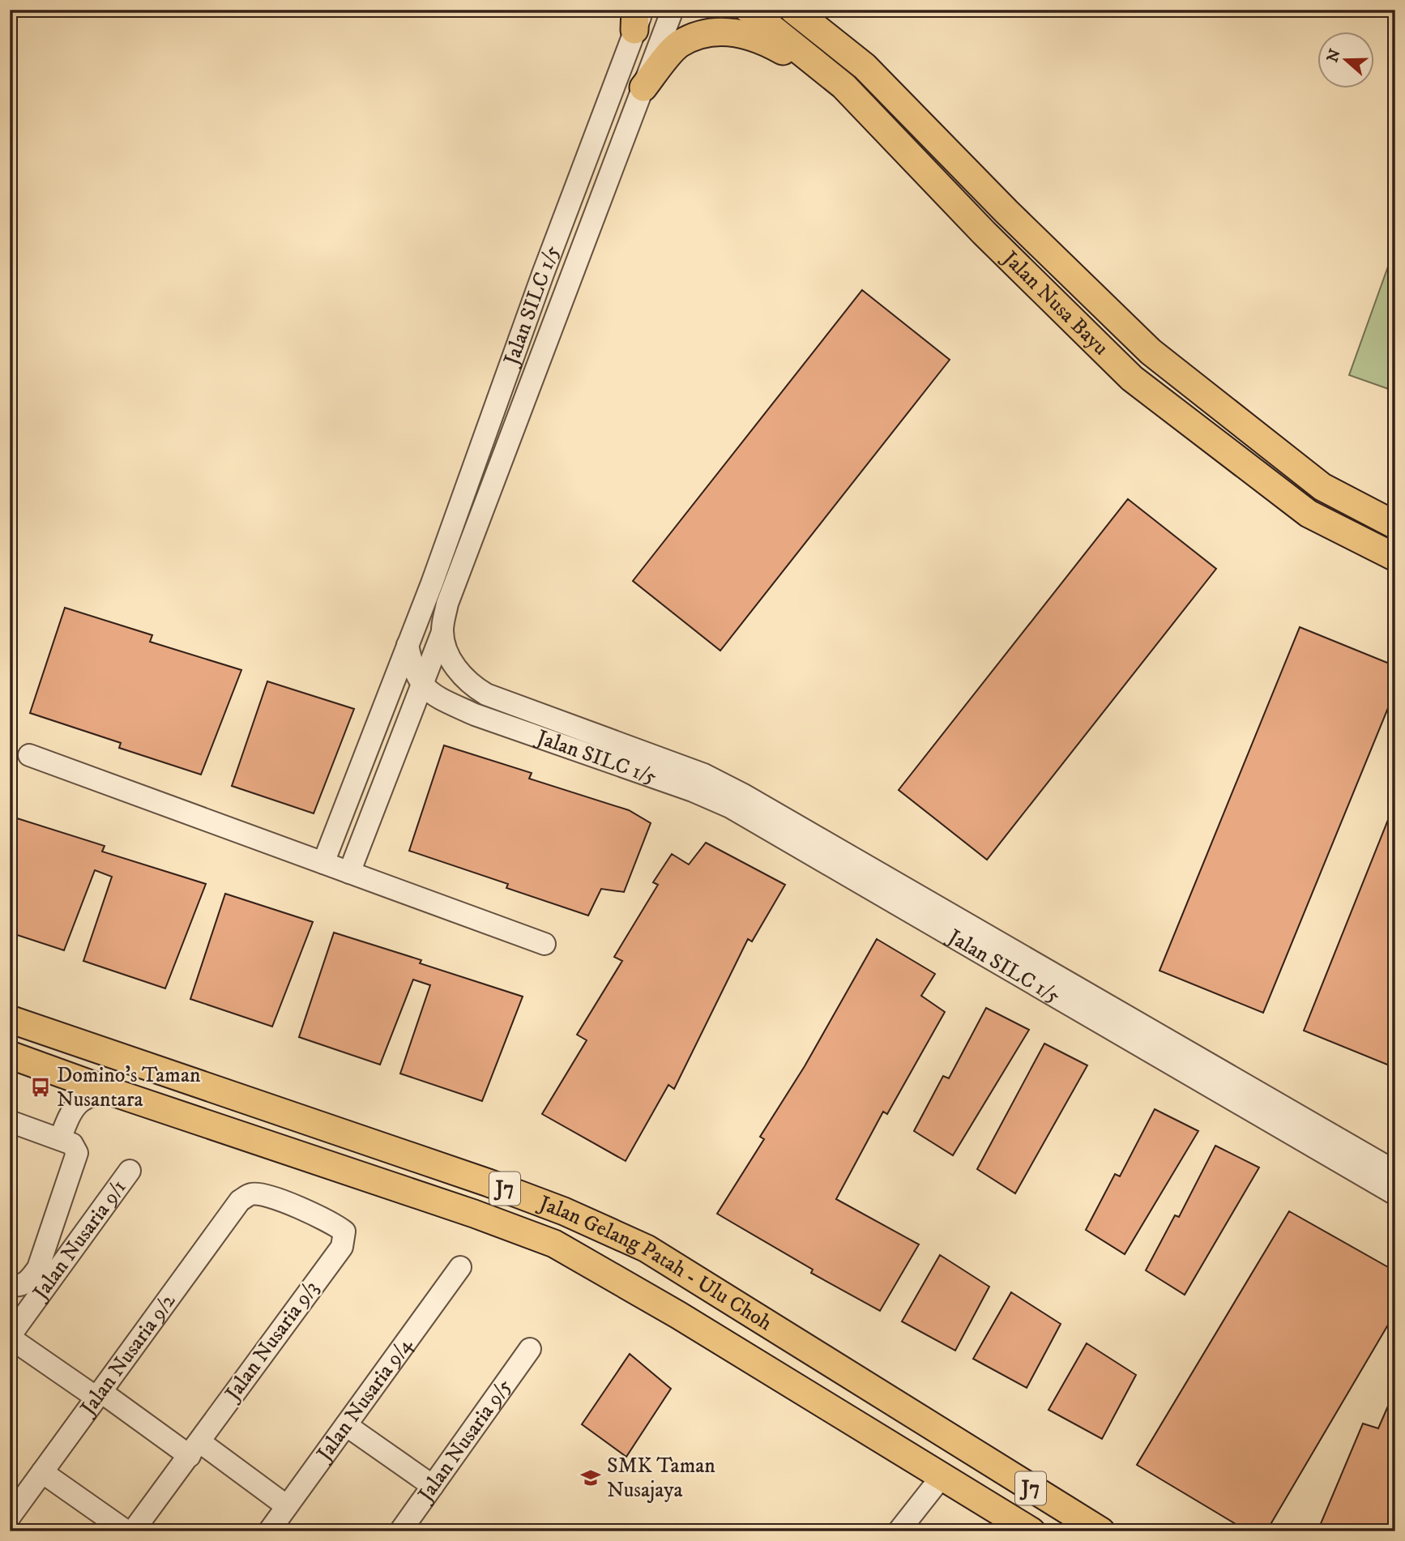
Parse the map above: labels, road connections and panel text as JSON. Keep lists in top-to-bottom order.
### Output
{
  "streets": {
    "main road": ["Jalan Nusa Bayu", "J7", "Jalan Gelang Patah - Ulu Choh"],
    "street": [
      "Jalan SILC 1/5",
      "Jalan Nusaria 9/1",
      "Jalan Nusaria 9/3",
      "Jalan Nusaria 9/2",
      "Jalan Nusaria 9/4",
      "Jalan Nusaria 9/5"
    ]
  },
  "crossings": [
    ["Jalan Nusaria 9/3", "Jalan Nusaria 9/2"]
  ],
  "places": {
    "bus stop": ["Domino's Taman Nusantara"],
    "school or university": ["SMK Taman Nusajaya"]
  },
  "north": "left"
}
